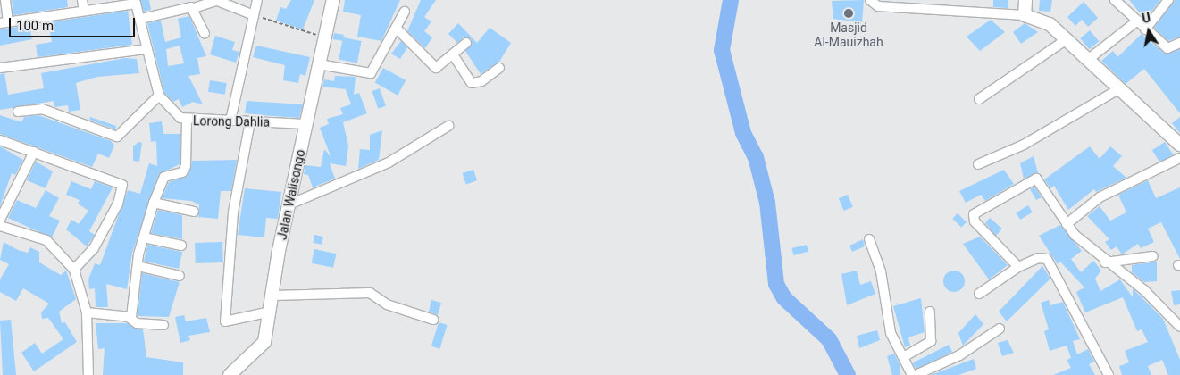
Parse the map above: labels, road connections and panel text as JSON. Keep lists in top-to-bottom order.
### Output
{
  "streets": {
    "street": ["Lorong Dahlia", "Jalan Walisongo"]
  },
  "crossings": [
    ["Lorong Dahlia", "Jalan Walisongo"]
  ],
  "places": ["Masjid Al-Mauizhah"],
  "scale_bar": "100 m",
  "north": "top"
}
